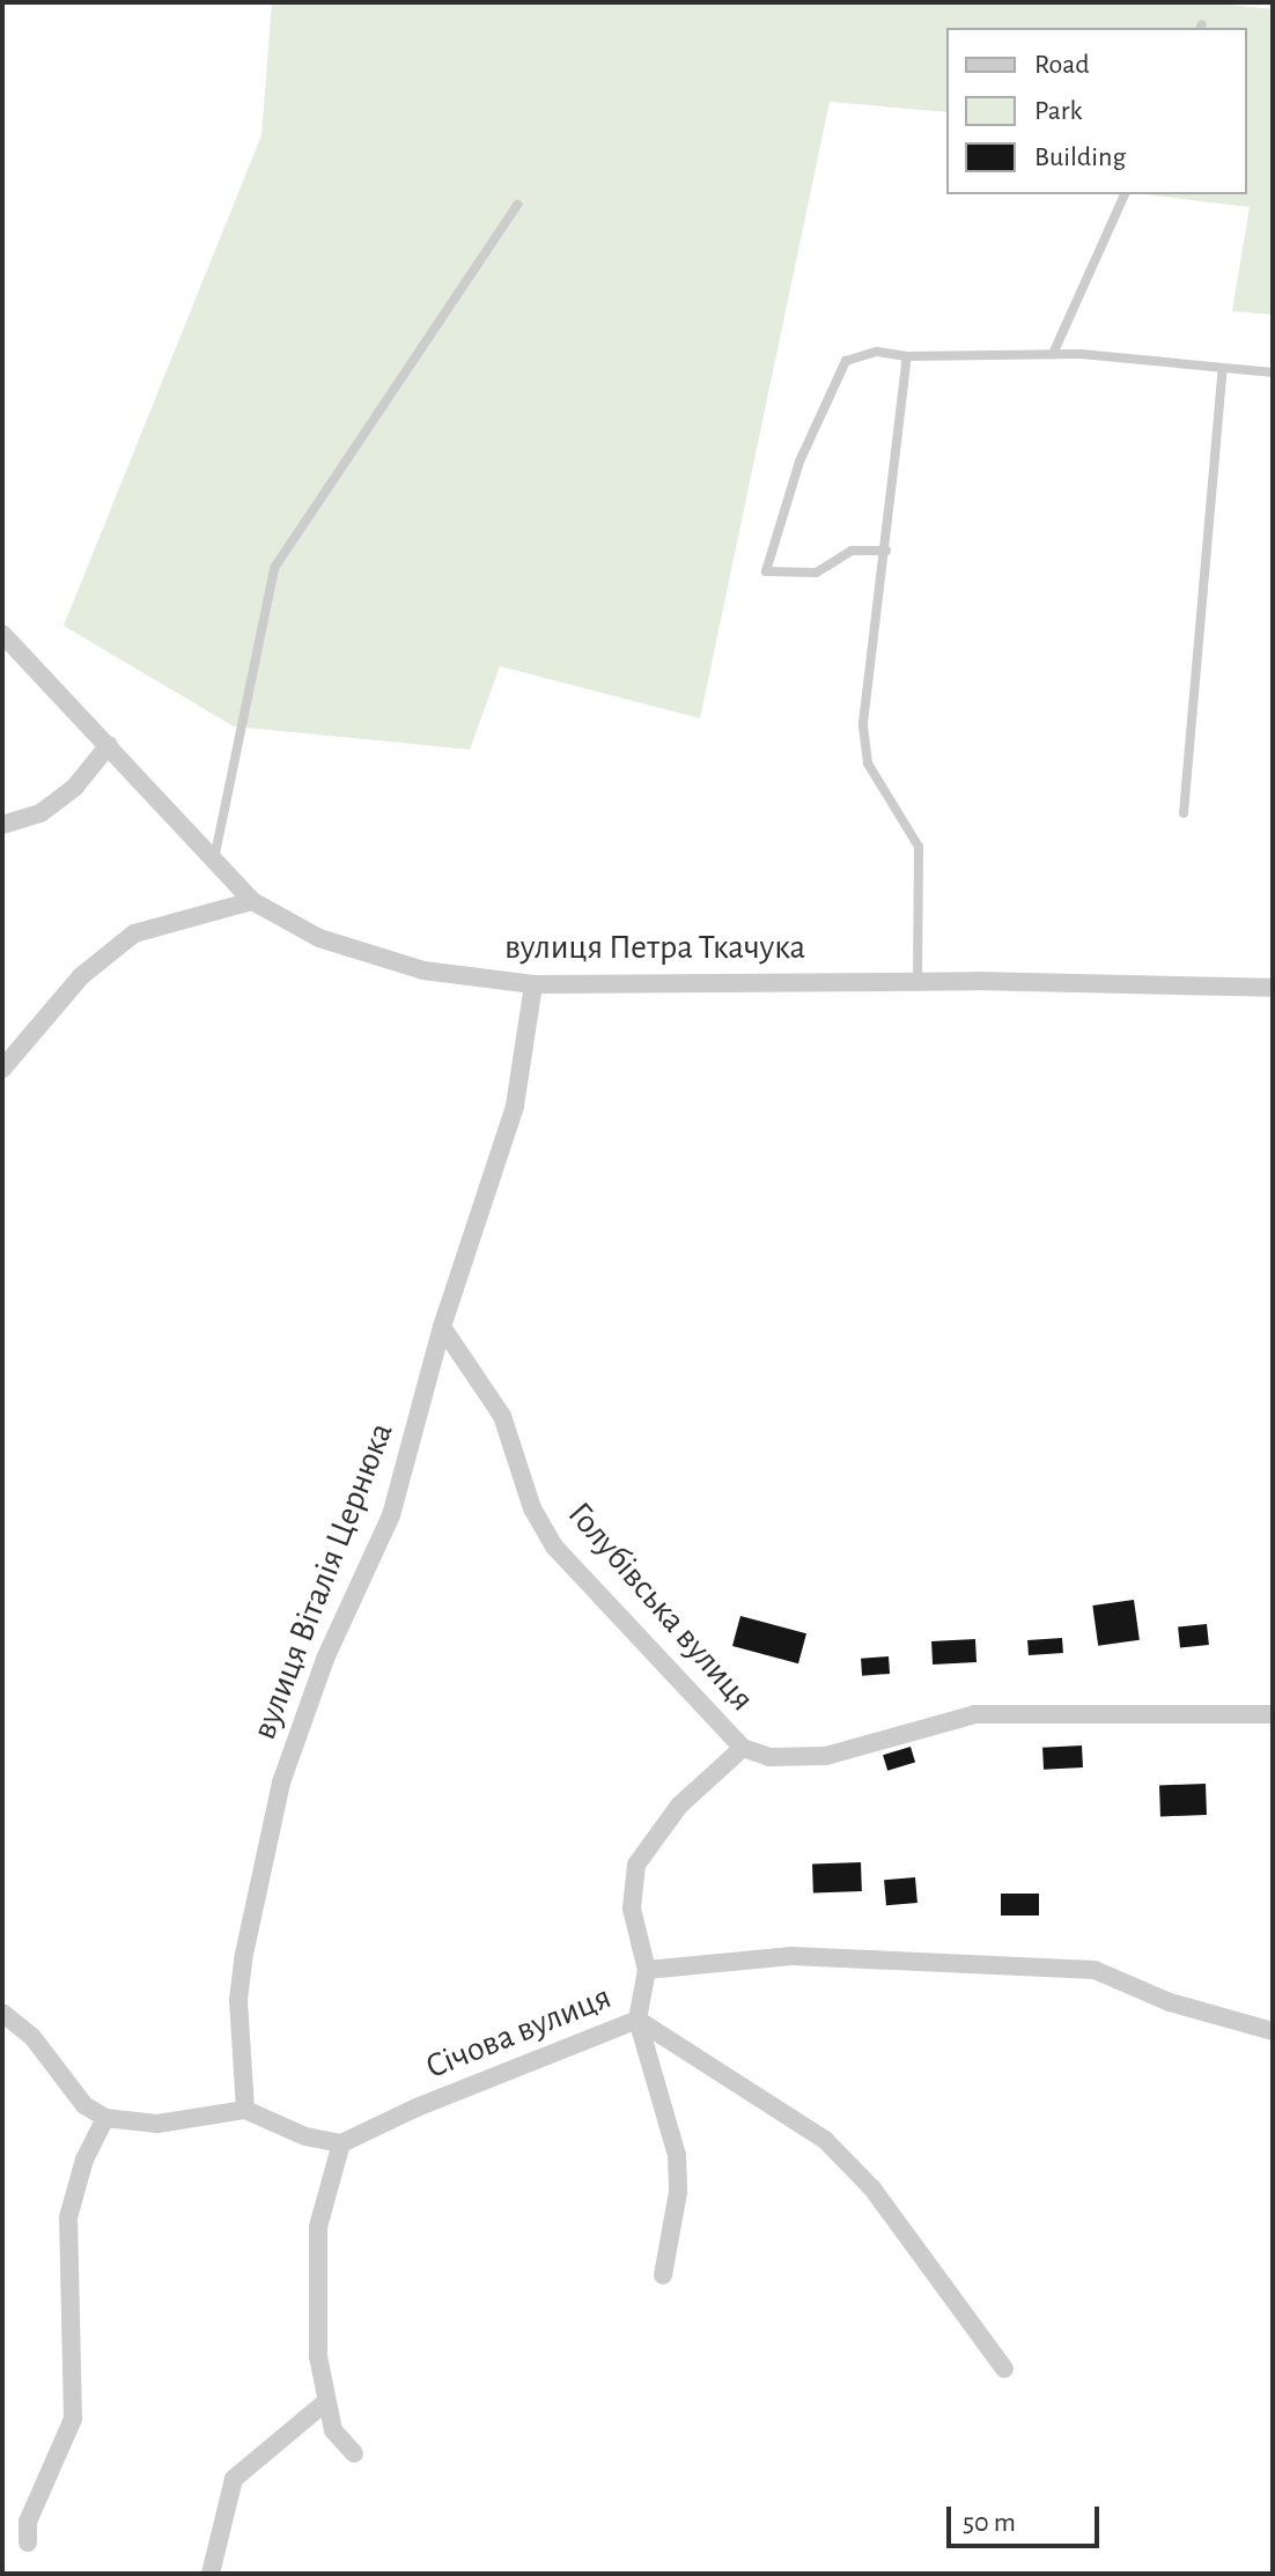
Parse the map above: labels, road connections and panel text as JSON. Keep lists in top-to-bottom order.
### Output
{
  "streets": {
    "street": [
      "вулиця Петра Ткачука",
      "вулиця Віталія Цернюка",
      "Голубівська вулиця",
      "Січова вулиця"
    ]
  },
  "crossings": [
    ["вулиця Петра Ткачука", "вулиця Віталія Цернюка"],
    ["вулиця Віталія Цернюка", "Голубівська вулиця"]
  ],
  "legend": ["Road", "Park", "Building"],
  "scale_bar": "50 m"
}
